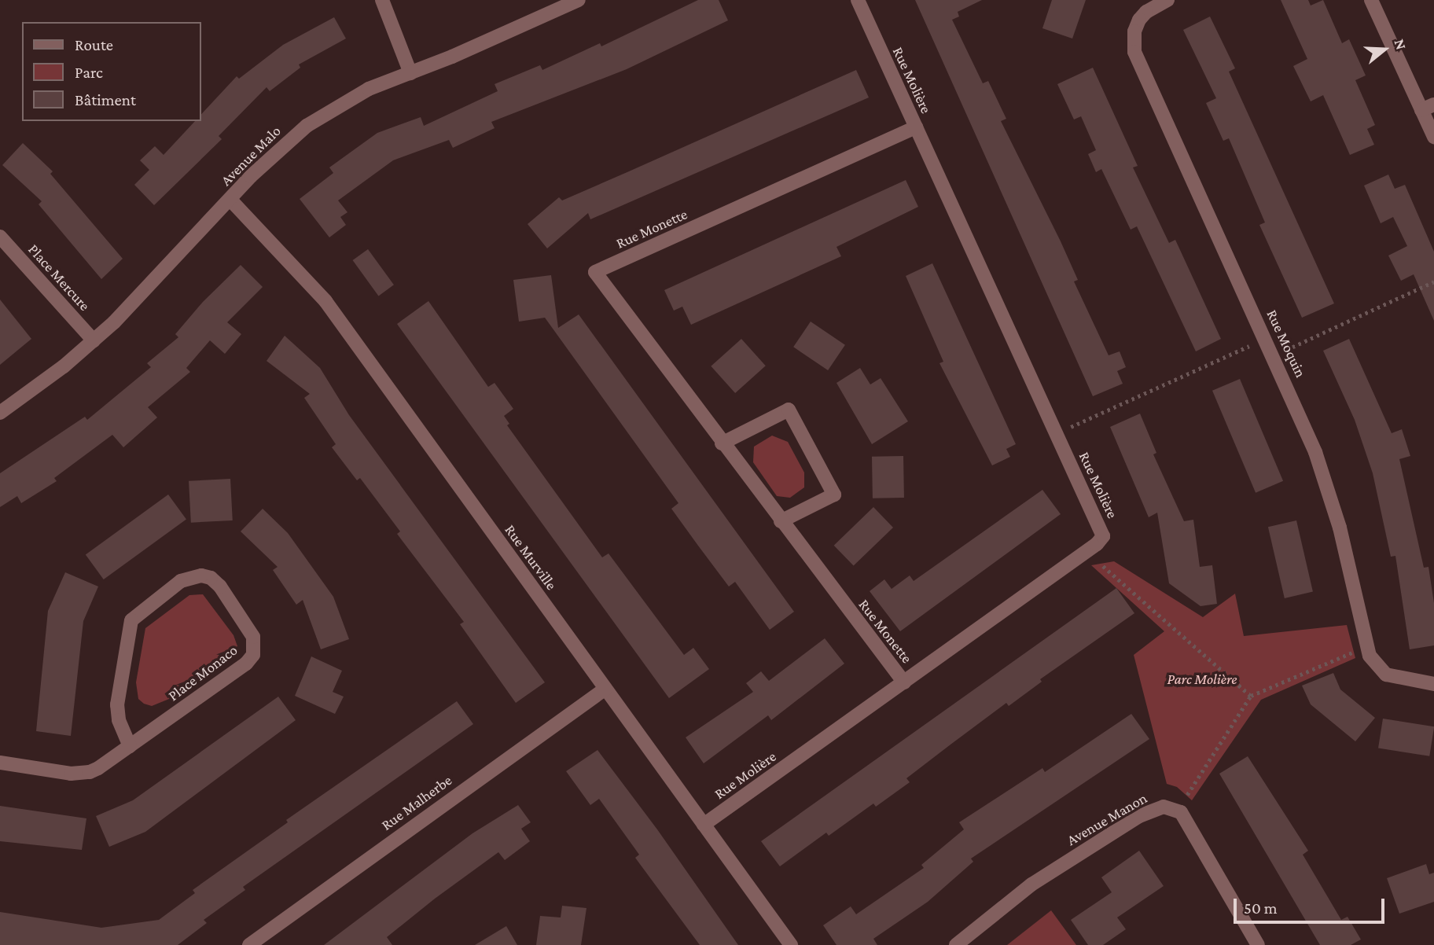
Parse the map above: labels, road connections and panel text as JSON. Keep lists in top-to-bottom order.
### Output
{
  "streets": {
    "street": [
      "Rue Molière",
      "Avenue Malo",
      "Rue Monette",
      "Place Mercure",
      "Rue Moquin",
      "Rue Murville",
      "Place Monaco",
      "Rue Malherbe",
      "Avenue Manon"
    ]
  },
  "crossings": [
    ["Rue Molière", "Rue Monette"],
    ["Rue Molière", "Rue Murville"],
    ["Avenue Malo", "Place Mercure"],
    ["Avenue Malo", "Rue Murville"],
    ["Rue Murville", "Rue Malherbe"]
  ],
  "parks": ["Parc Molière"],
  "legend": ["Route", "Parc", "Bâtiment"],
  "scale_bar": "50 m",
  "north": "right"
}
